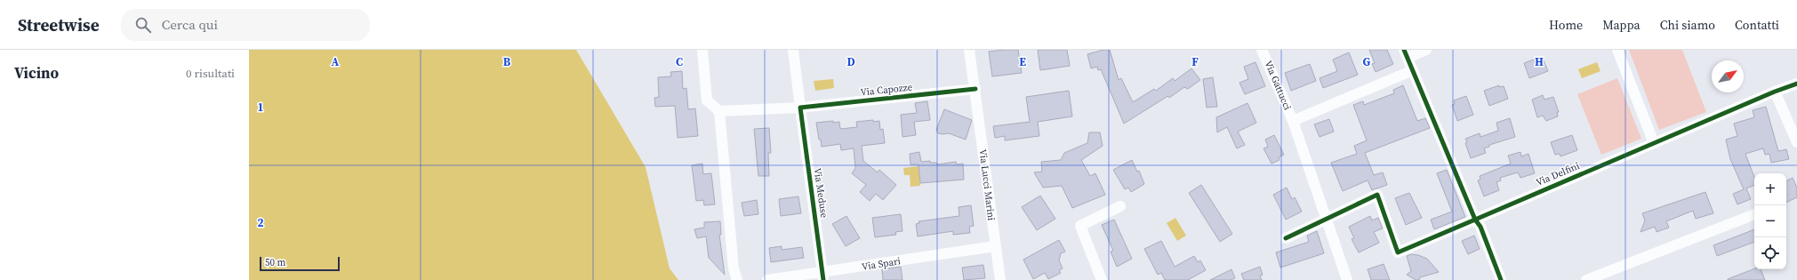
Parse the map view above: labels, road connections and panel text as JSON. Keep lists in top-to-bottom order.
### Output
{
  "streets": {
    "street": [
      "Via Gattucci",
      "Via Capozze",
      "Via Delfini",
      "Via Lucci Marini",
      "Via Meduse",
      "Via Spari"
    ]
  },
  "crossings": [
    ["Via Gattucci", "Via Delfini"],
    ["Via Capozze", "Via Lucci Marini"],
    ["Via Capozze", "Via Meduse"],
    ["Via Lucci Marini", "Via Spari"],
    ["Via Meduse", "Via Spari"]
  ],
  "scale_bar": "50 m",
  "north": "top right",
  "page": {
    "header": "Streetwise",
    "search": "Cerca qui",
    "nav": [
      "Home",
      "Mappa",
      "Chi siamo",
      "Contatti"
    ],
    "heading": ["Vicino", "0 risultati"],
    "map_buttons": ["+", "−"],
    "scale": "50 m"
  },
  "grid": {
    "columns": [
      "A",
      "B",
      "C",
      "D",
      "E",
      "F",
      "G",
      "H"
    ],
    "rows": ["1", "2"]
  }
}
